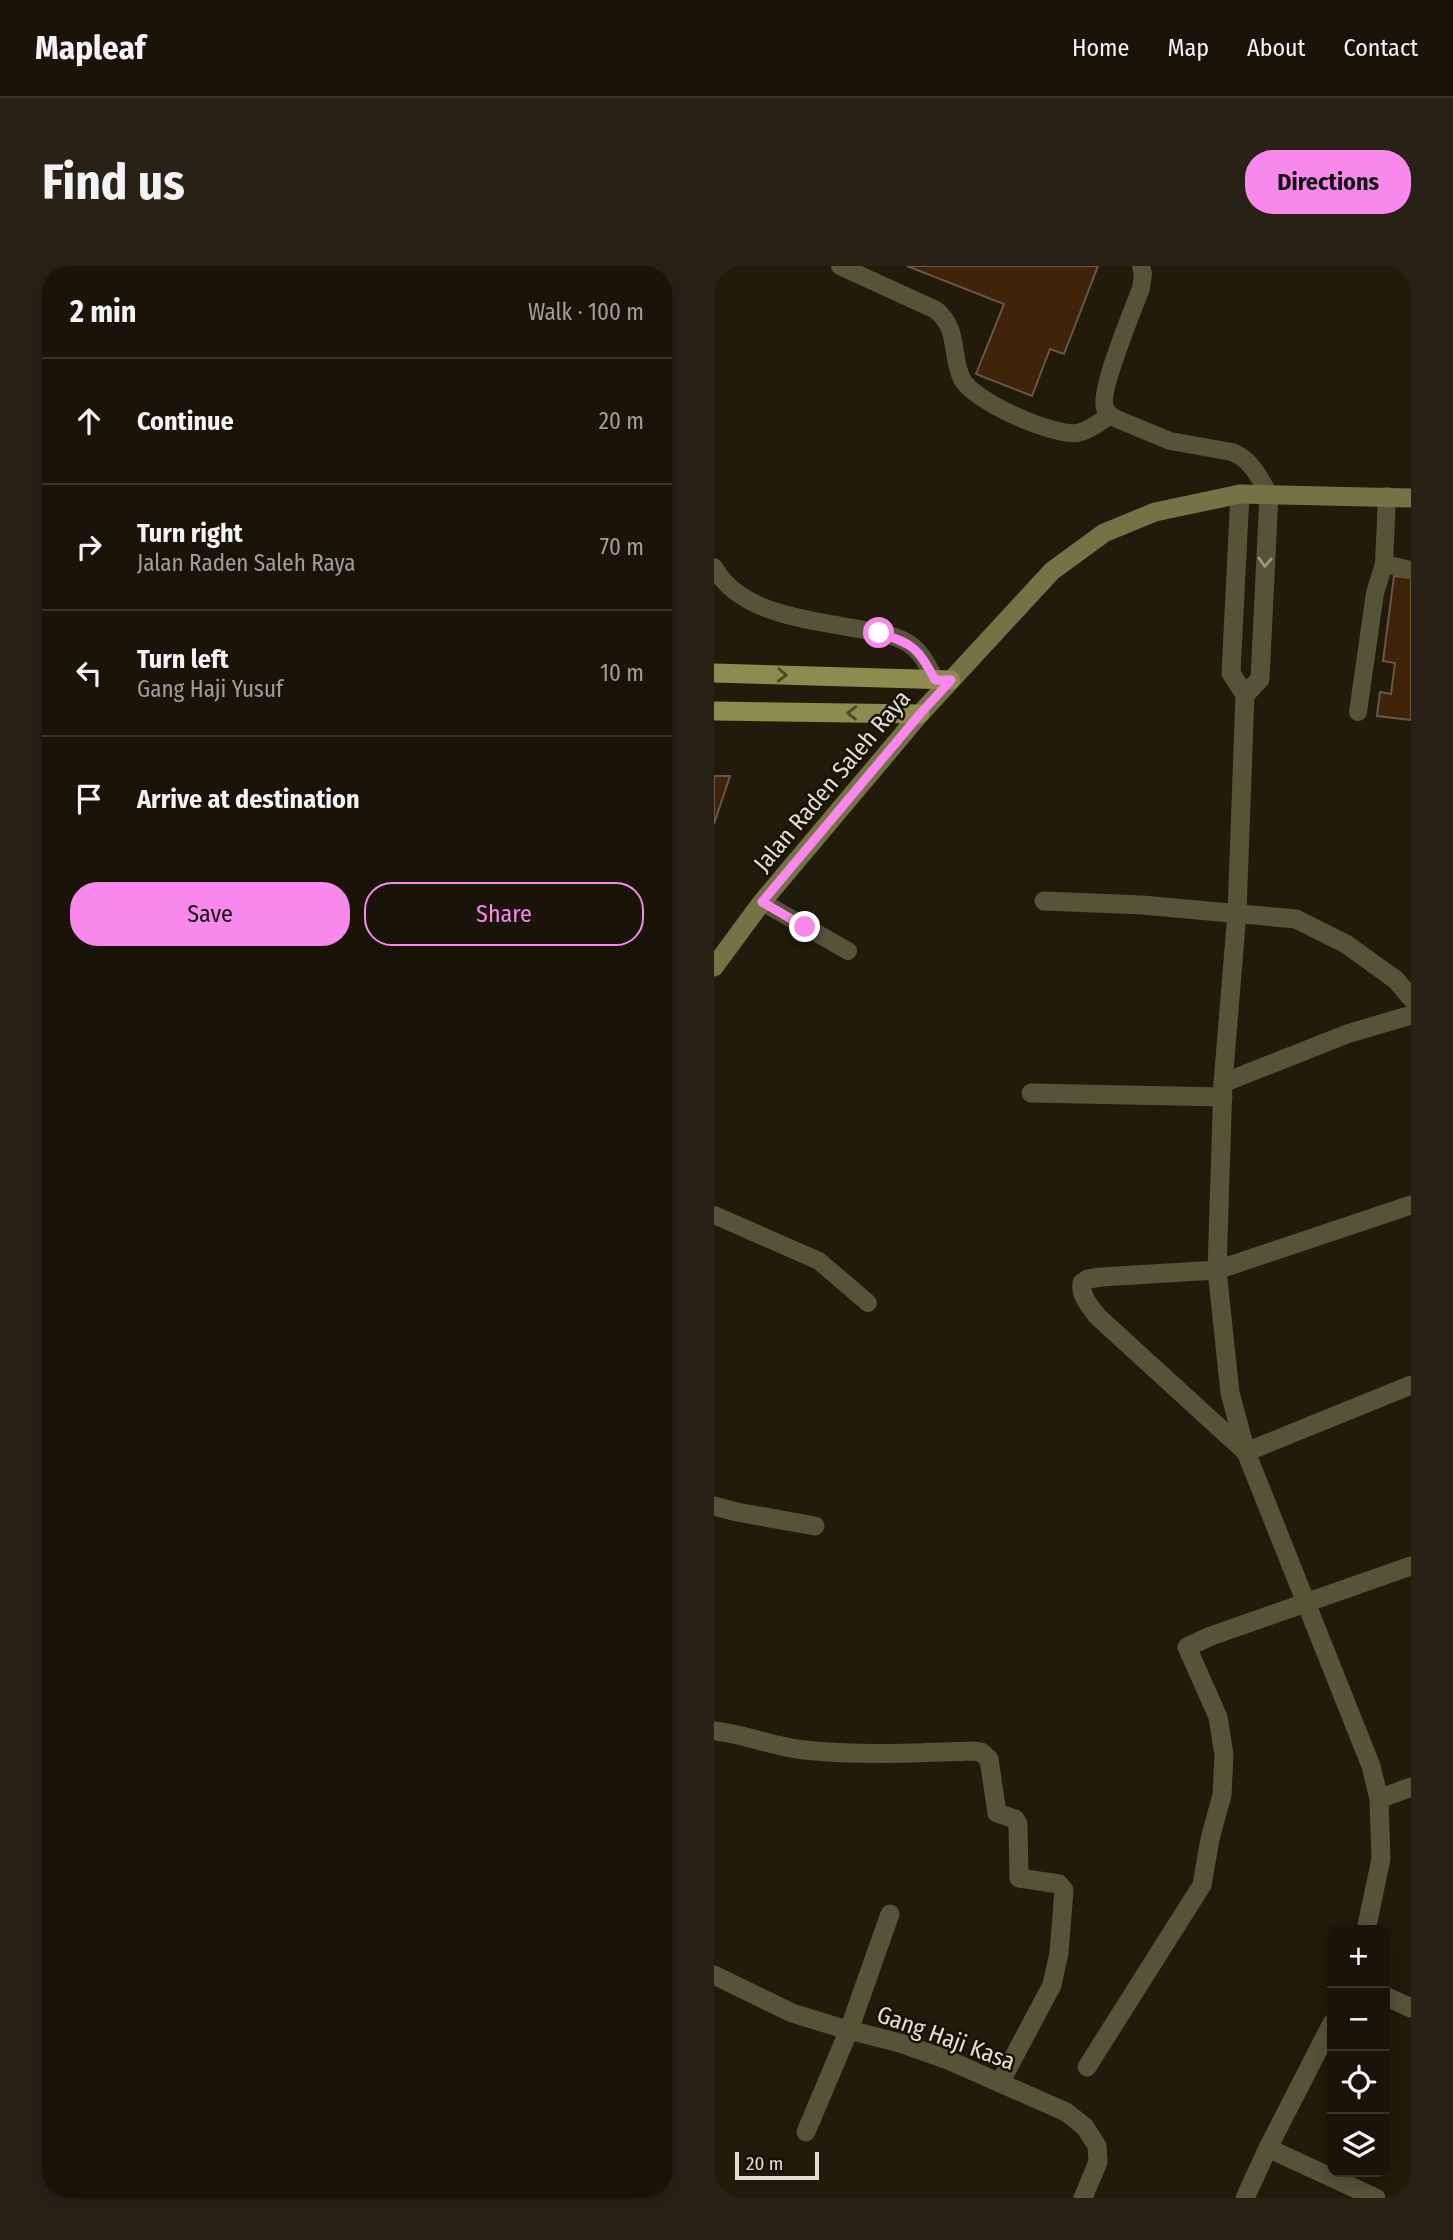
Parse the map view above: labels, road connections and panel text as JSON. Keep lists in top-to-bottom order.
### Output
{
  "streets": {
    "main road": ["Jalan Raden Saleh Raya"],
    "street": ["Gang Haji Kasa"]
  },
  "scale_bar": "20 m",
  "page": {
    "header": "Mapleaf",
    "nav": [
      "Home",
      "Map",
      "About",
      "Contact"
    ],
    "buttons": [
      "Directions",
      ["Save", "Share"]
    ],
    "title": "Find us",
    "heading": ["2 min", "Walk · 100 m"],
    "list": [
      ["Continue", "20 m"],
      ["Turn right", "Jalan Raden Saleh Raya", "70 m"],
      ["Turn left", "Gang Haji Yusuf", "10 m"],
      "Arrive at destination"
    ],
    "map_buttons": ["+", "−"],
    "scale": "20 m"
  }
}
